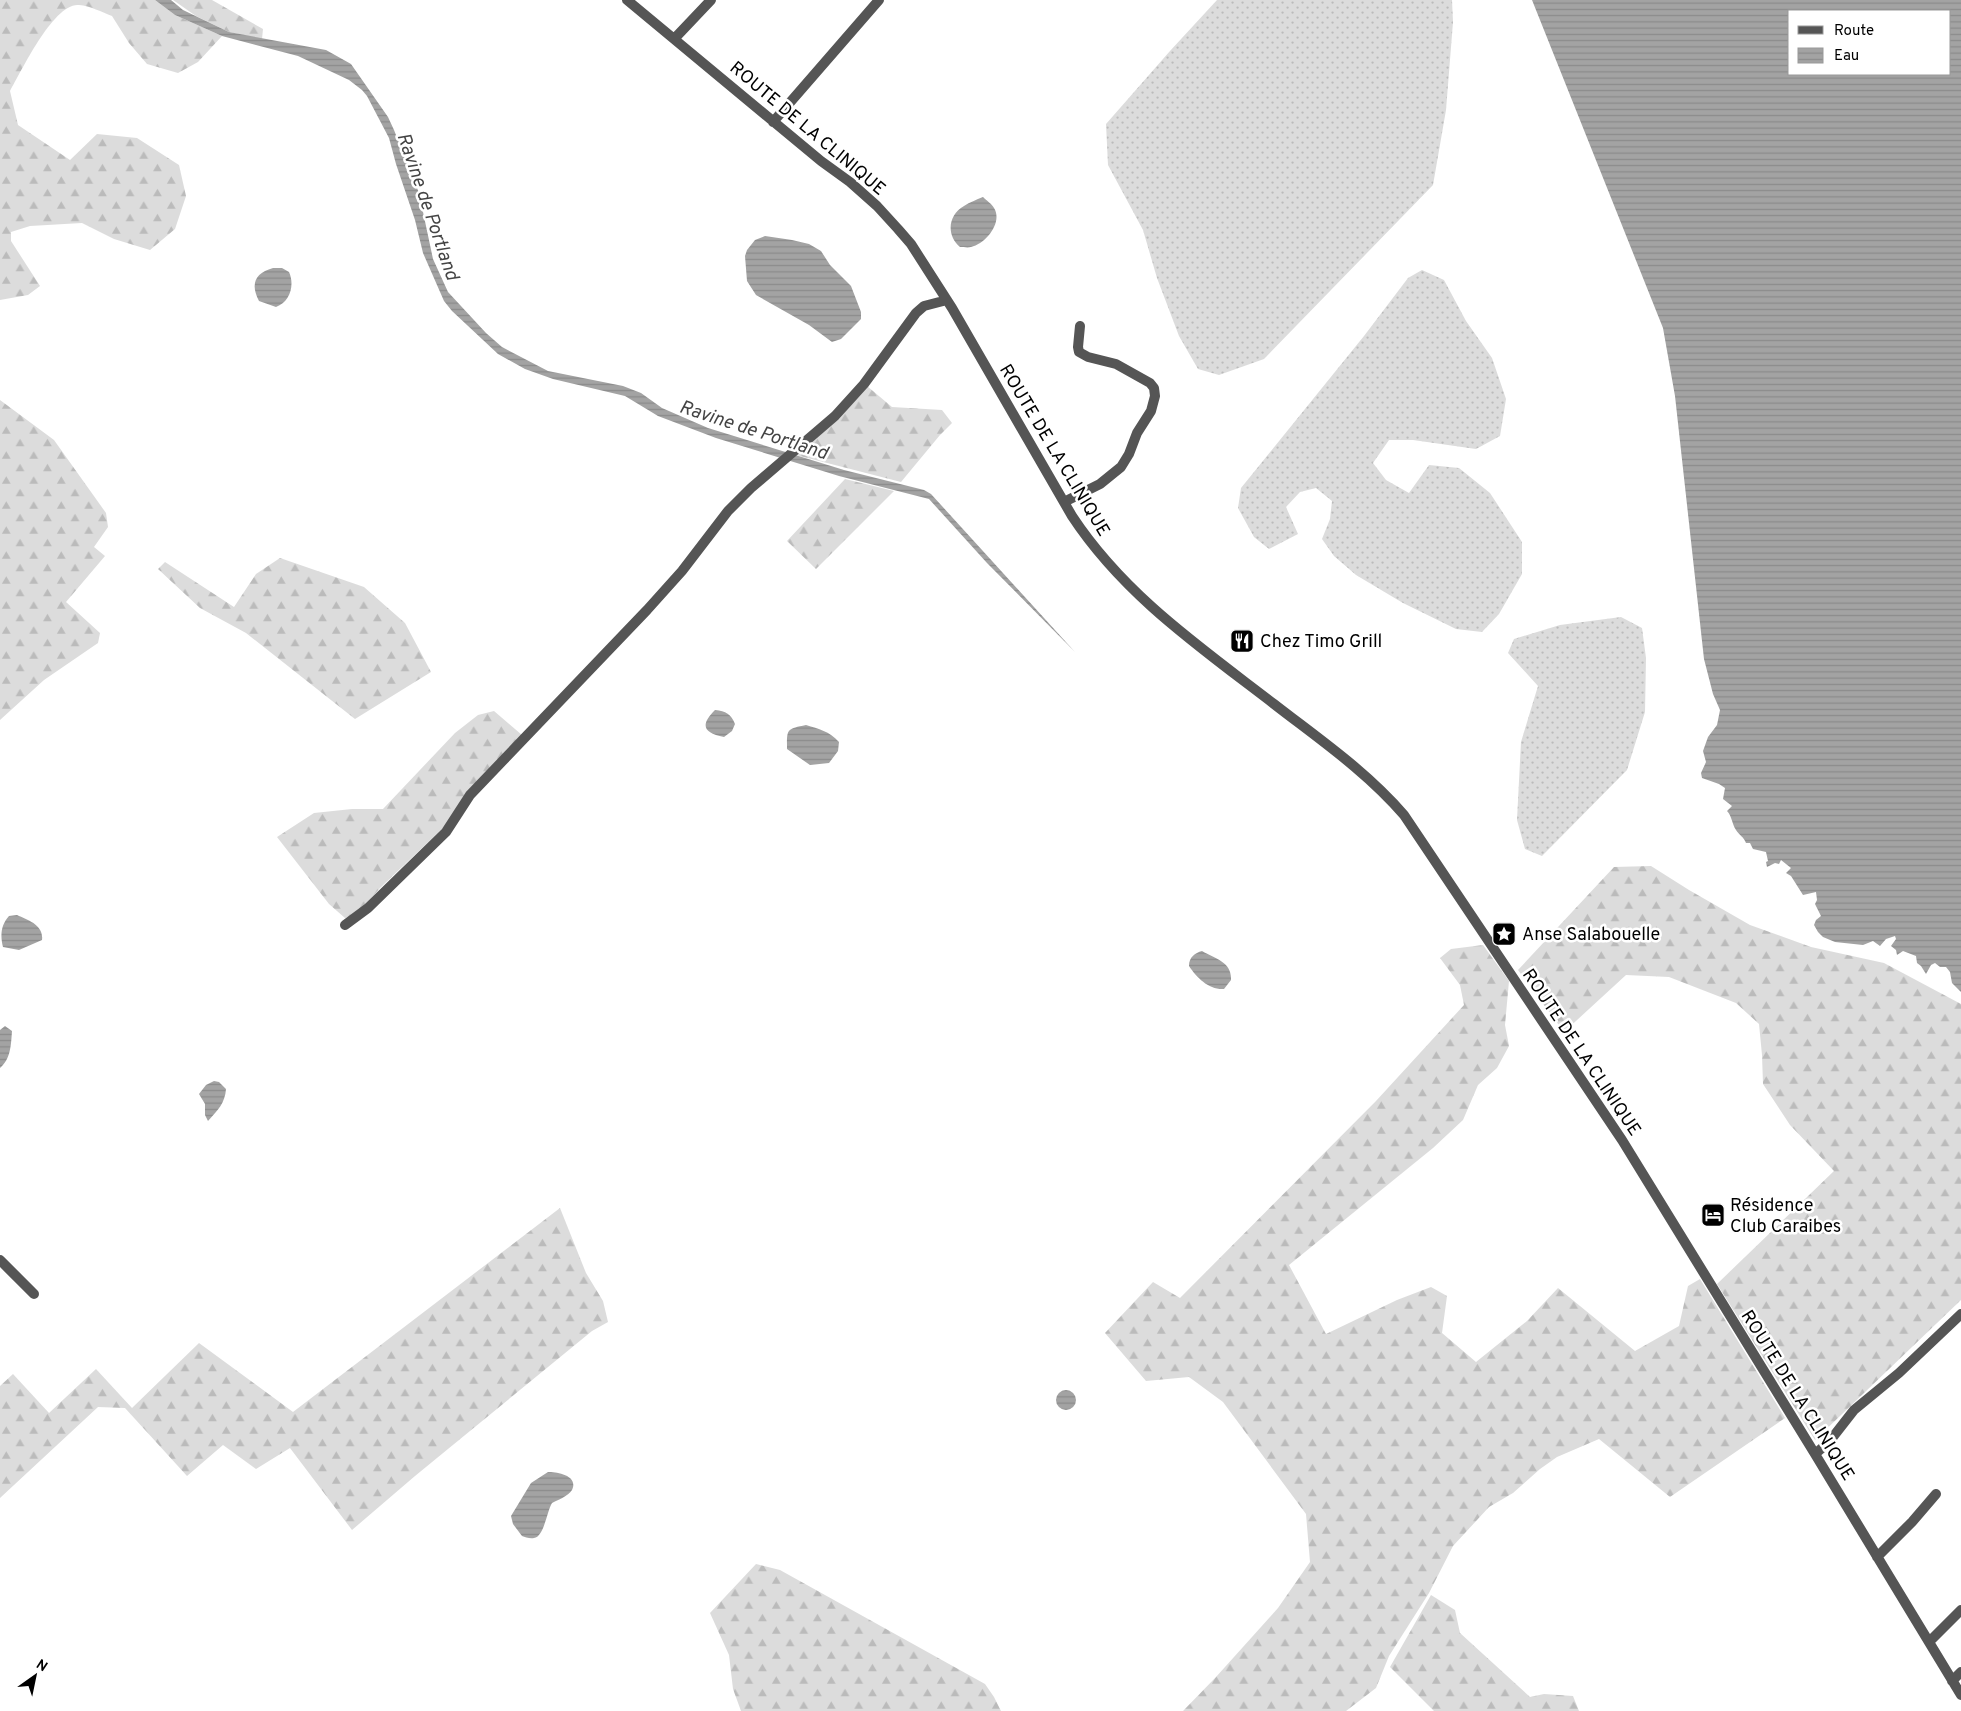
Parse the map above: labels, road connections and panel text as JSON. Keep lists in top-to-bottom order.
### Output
{
  "streets": {
    "street": ["ROUTE DE LA CLINIQUE"]
  },
  "water": ["Ravine de Portland"],
  "places": {
    "restaurant": ["Chez Timo Grill"],
    "place": ["Anse Salabouelle"],
    "hotel": ["Résidence Club Caraibes"]
  },
  "legend": ["Route", "Eau"],
  "north": "top right"
}
